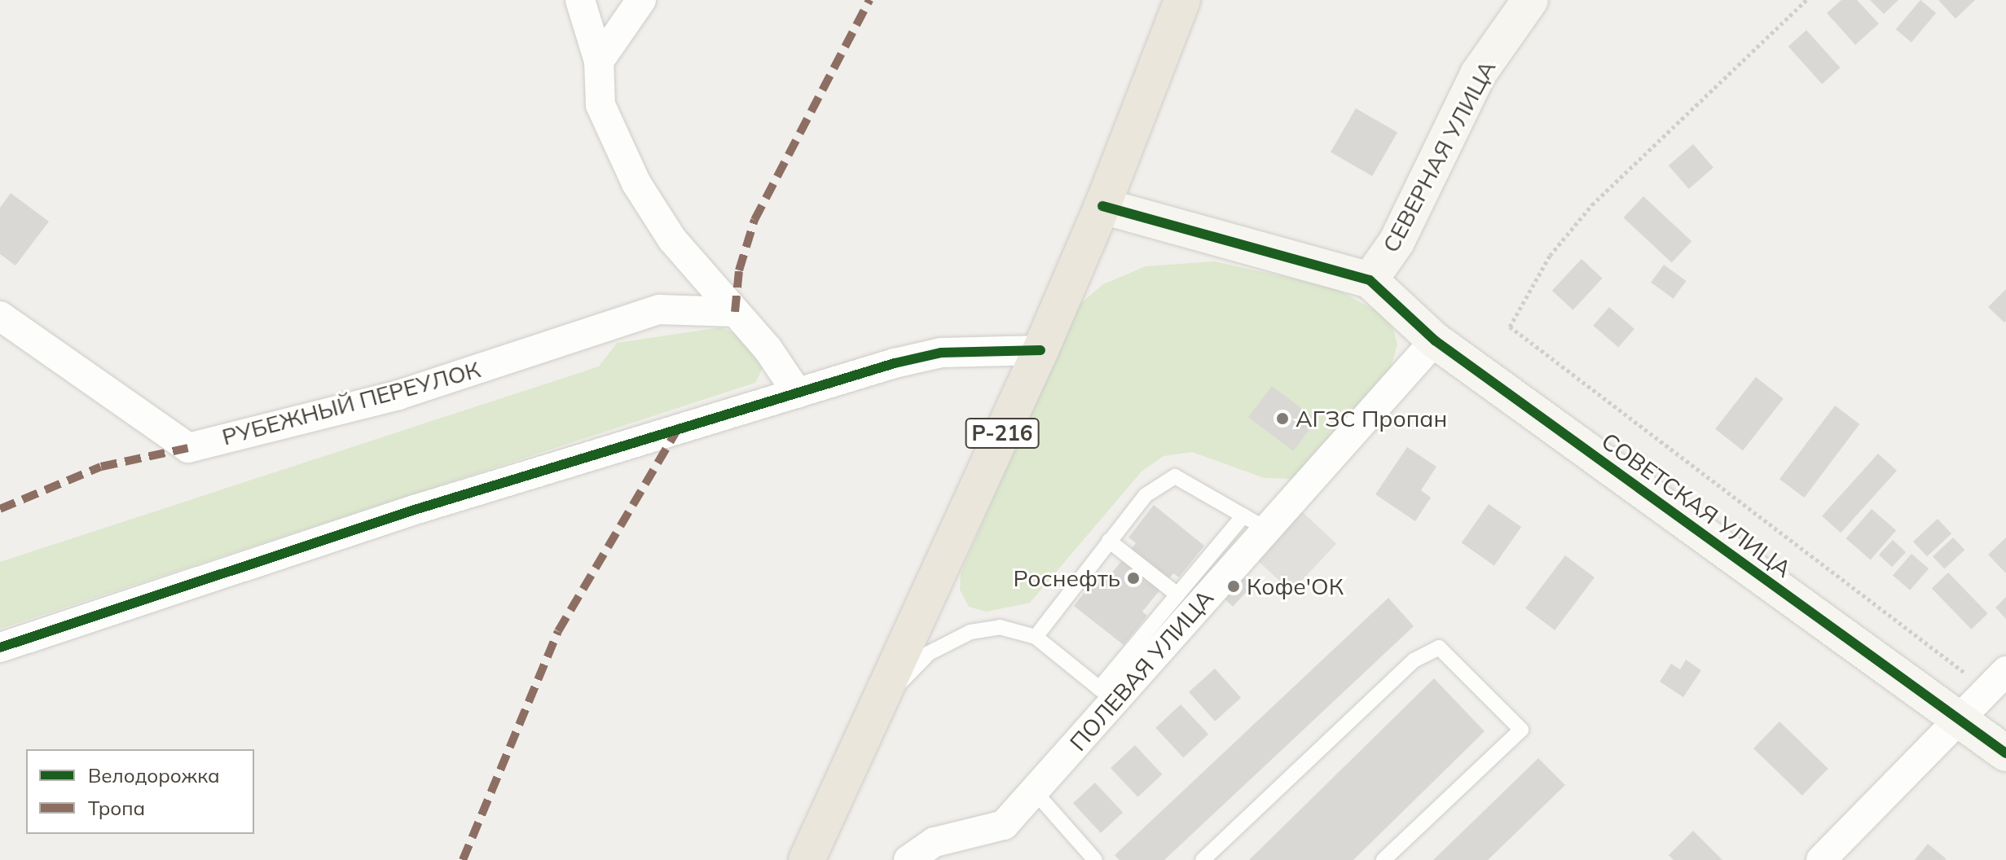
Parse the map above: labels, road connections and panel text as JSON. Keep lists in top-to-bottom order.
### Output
{
  "streets": {
    "highway": ["Р-216"],
    "street": [
      "СЕВЕРНАЯ УЛИЦА",
      "РУБЕЖНЫЙ ПЕРЕУЛОК",
      "СОВЕТСКАЯ УЛИЦА",
      "ПОЛЕВАЯ УЛИЦА"
    ]
  },
  "crossings": [
    ["СЕВЕРНАЯ УЛИЦА", "СОВЕТСКАЯ УЛИЦА"],
    ["СОВЕТСКАЯ УЛИЦА", "ПОЛЕВАЯ УЛИЦА"]
  ],
  "places": ["АГЗС Пропан", "Роснефть", "Кофе'ОК"],
  "legend": ["Велодорожка", "Тропа"]
}
